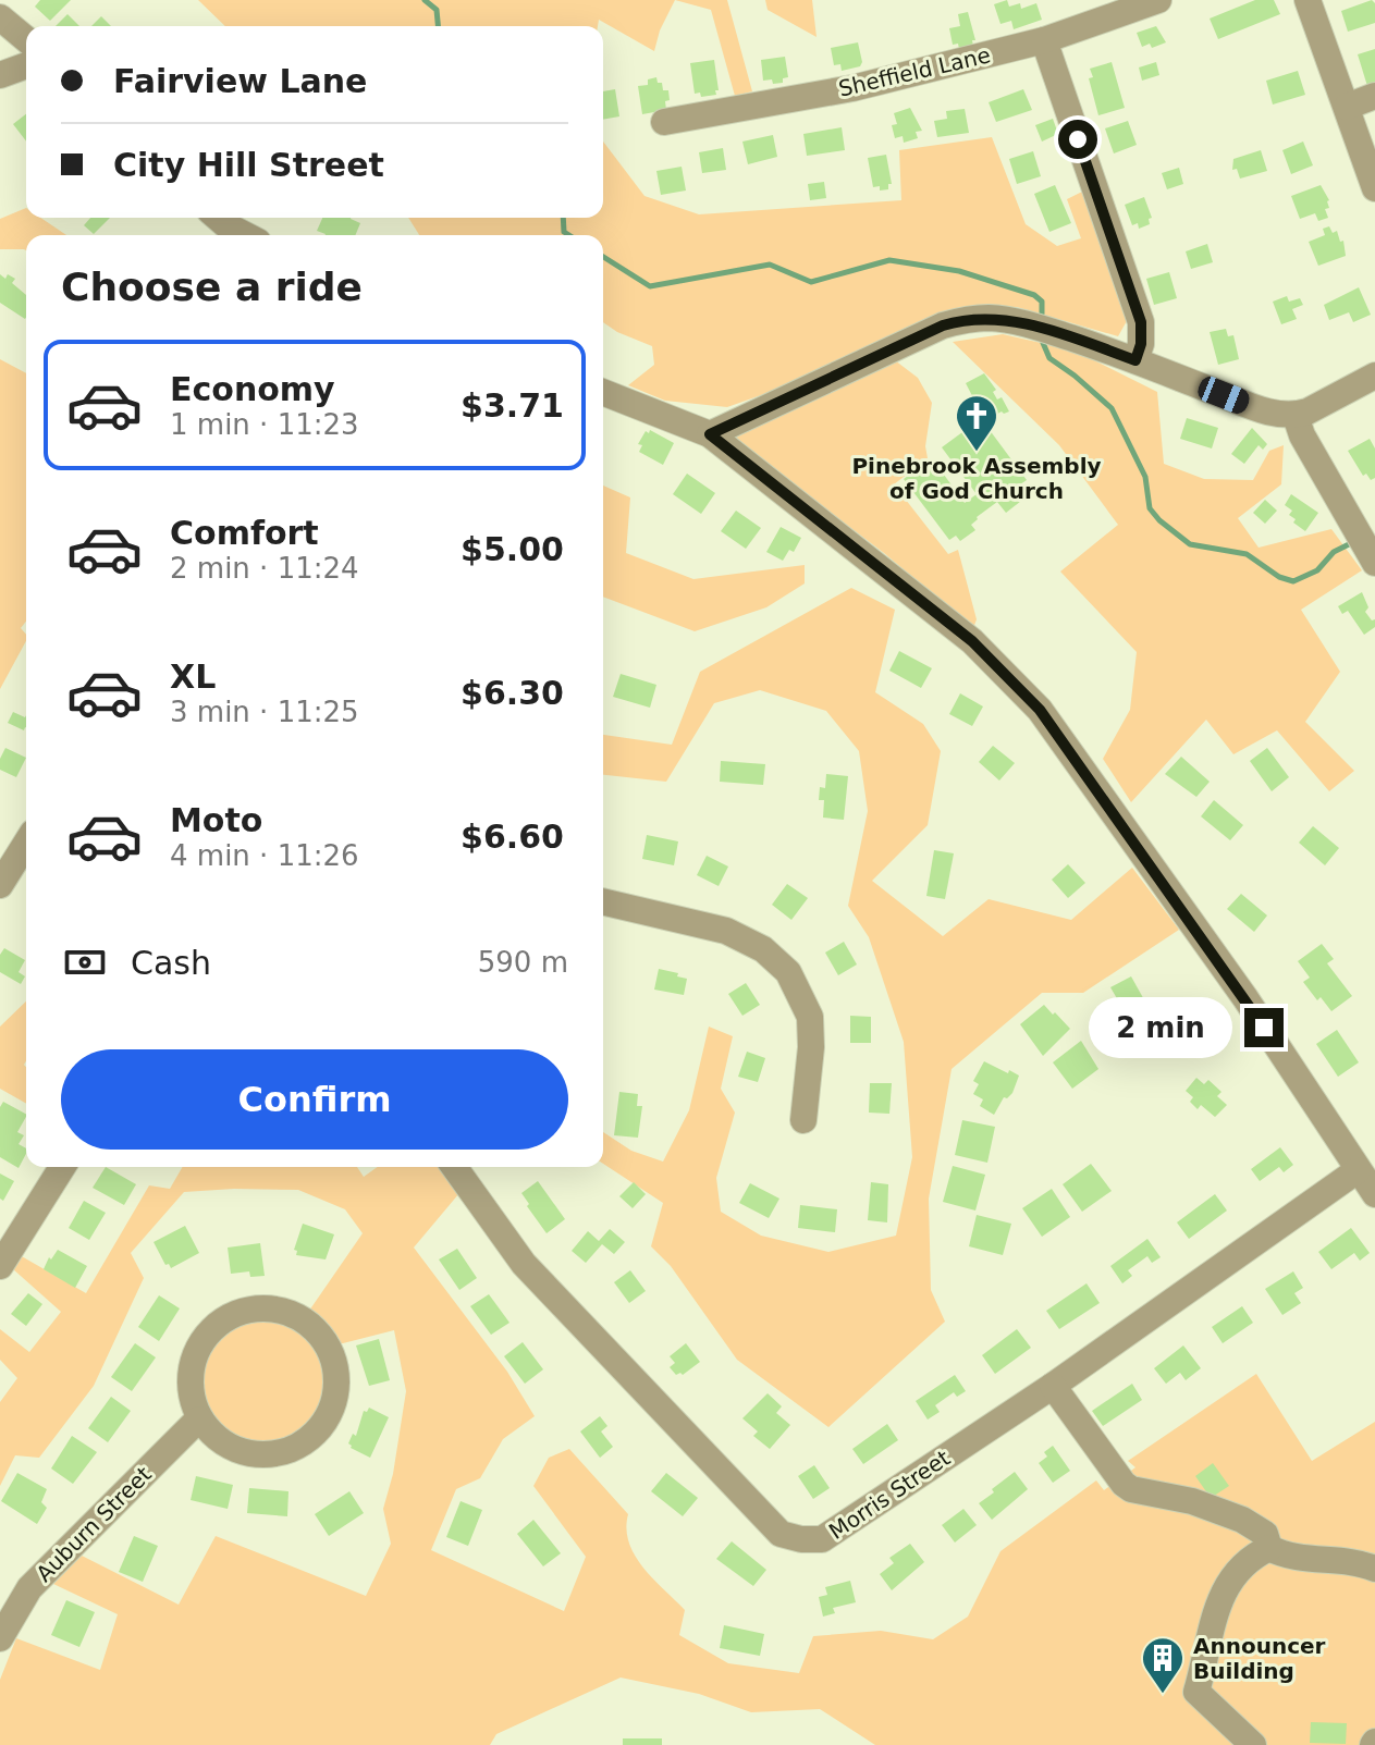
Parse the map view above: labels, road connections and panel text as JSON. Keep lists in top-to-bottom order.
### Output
{
  "streets": {
    "street": ["Sheffield Lane", "Morris Street", "Auburn Street"]
  },
  "places": {
    "church": ["Pinebrook Assembly of God Church"],
    "building": ["Announcer Building"]
  },
  "page": {
    "banner": ["Fairview Lane", "City Hill Street"],
    "heading": "Choose a ride",
    "list": [
      {
        "name": "Economy",
        "note": "1 min · 11:23",
        "value": "$3.71"
      },
      {
        "name": "Comfort",
        "note": "2 min · 11:24",
        "value": "$5.00"
      },
      {
        "name": "XL",
        "note": "3 min · 11:25",
        "value": "$6.30"
      },
      {
        "name": "Moto",
        "note": "4 min · 11:26",
        "value": "$6.60"
      }
    ],
    "pay": ["Cash", "590 m"],
    "bubble": "2 min",
    "buttons": "Confirm"
  }
}
